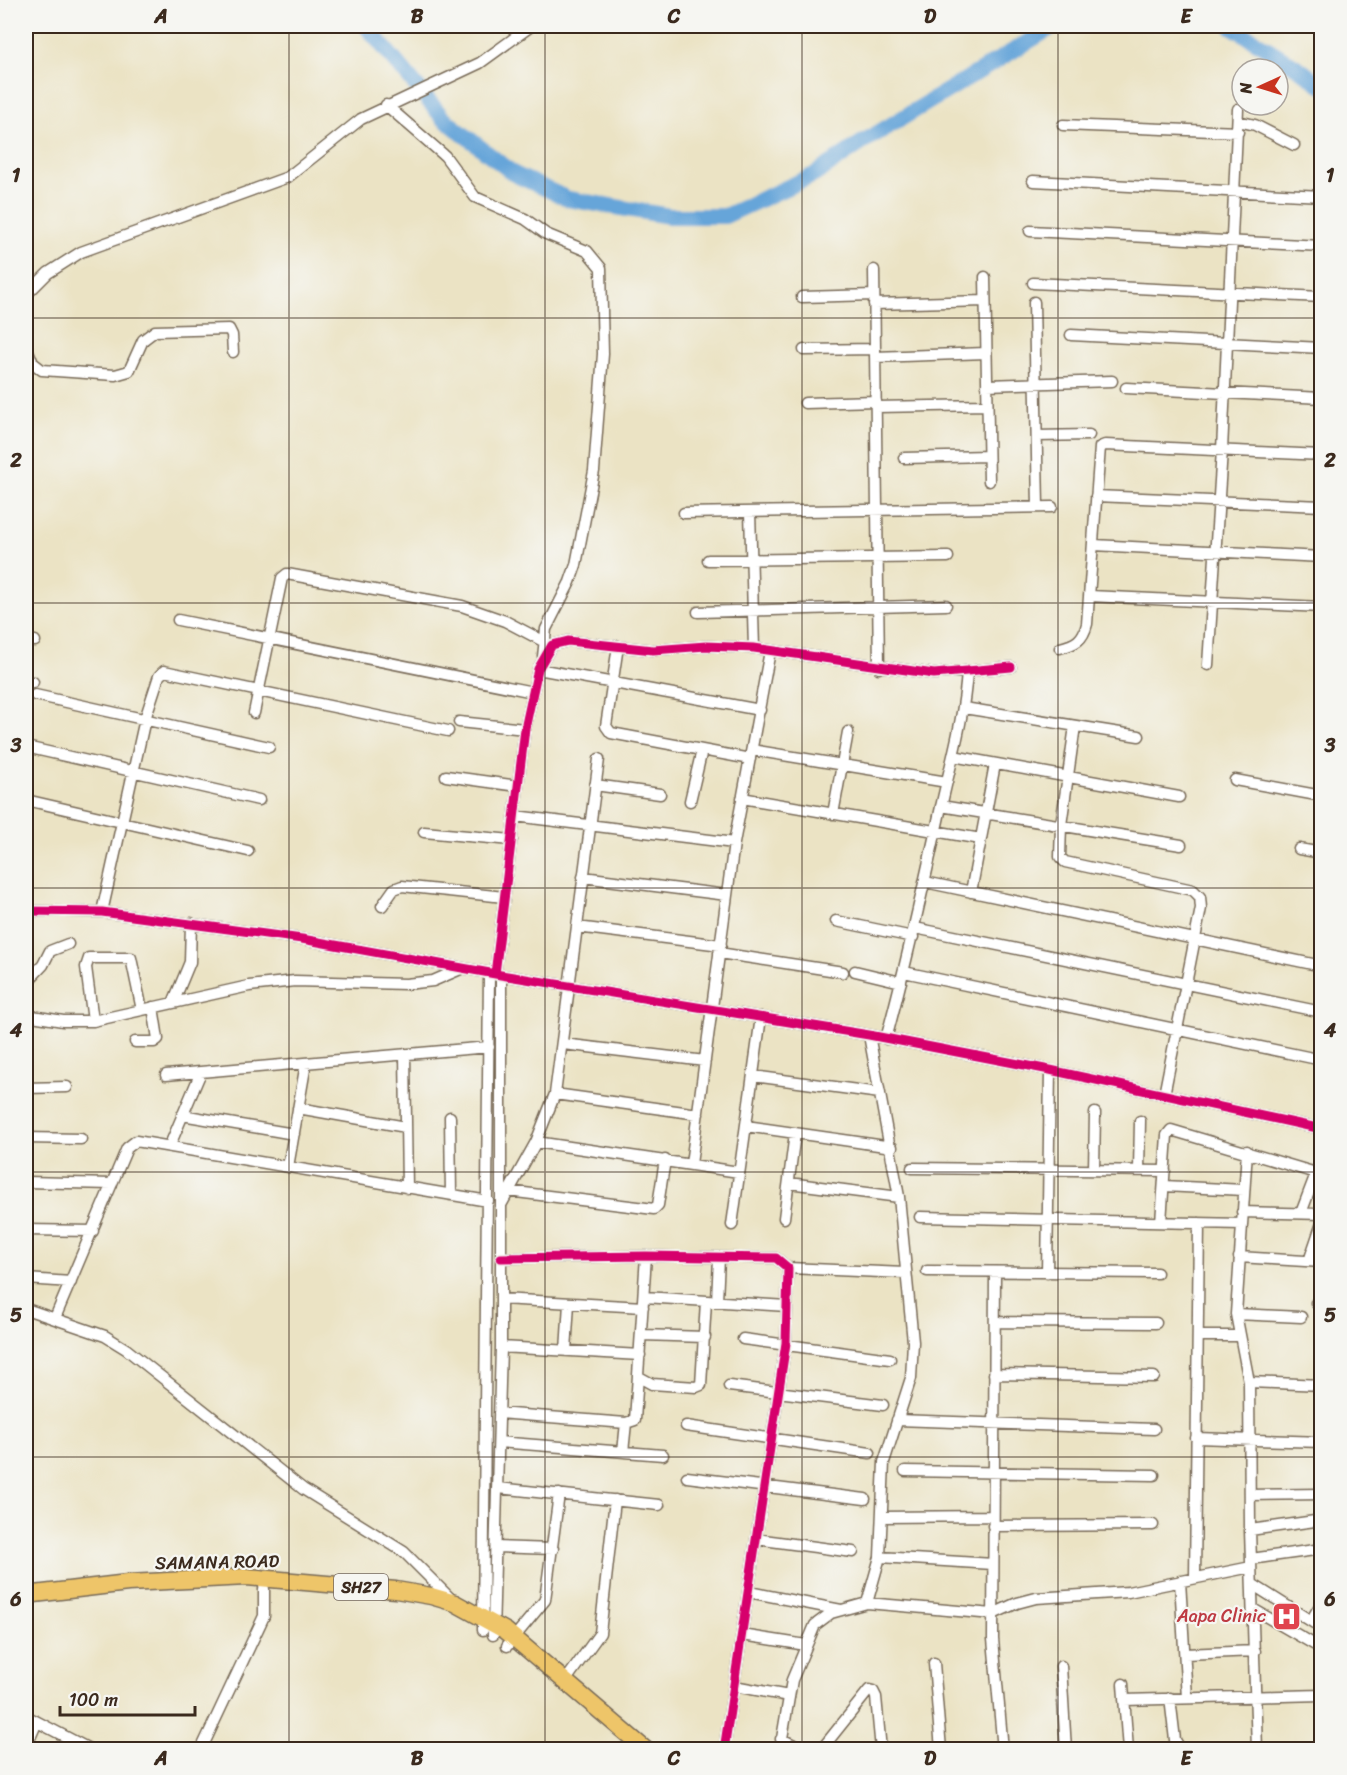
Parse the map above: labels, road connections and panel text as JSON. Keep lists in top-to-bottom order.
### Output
{
  "streets": {
    "main road": ["SAMANA ROAD", "SH27"]
  },
  "places": {
    "hospital": ["Aapa Clinic"]
  },
  "scale_bar": "100 m",
  "north": "left",
  "grid": {
    "columns": [
      "A",
      "B",
      "C",
      "D",
      "E"
    ],
    "rows": [
      "1",
      "2",
      "3",
      "4",
      "5",
      "6"
    ]
  }
}
